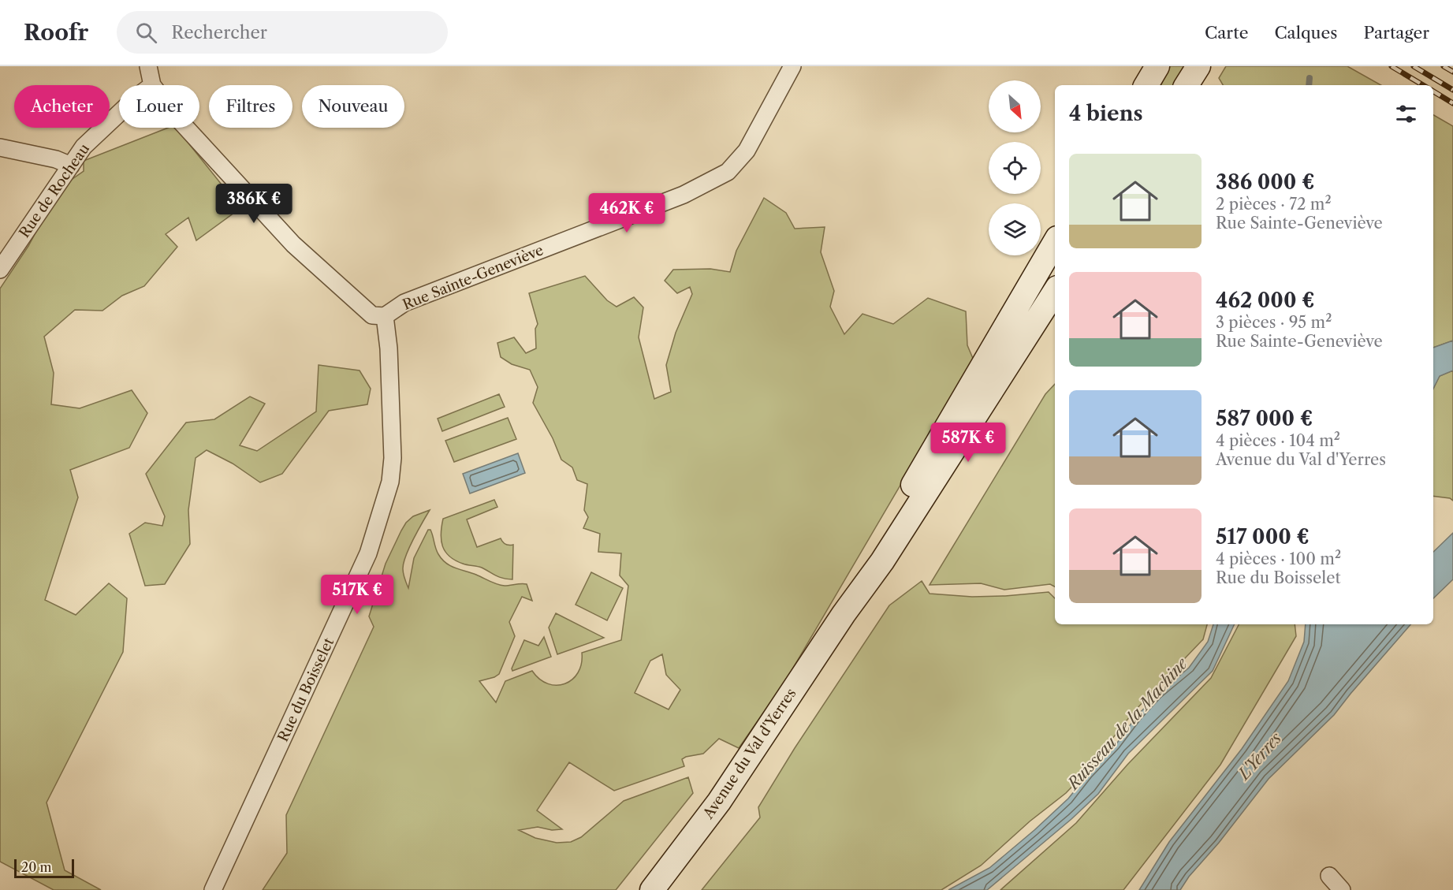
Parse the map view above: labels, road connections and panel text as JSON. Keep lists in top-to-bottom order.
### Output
{
  "streets": {
    "main road": ["Avenue du Val d'Yerres"],
    "street": ["Rue de Rocheau", "Rue Sainte-Geneviève", "Rue du Boisselet"]
  },
  "crossings": [
    ["Rue Sainte-Geneviève", "Rue du Boisselet"]
  ],
  "water": ["Ruisseau de la Machine", "L'Yerres"],
  "scale_bar": "20 m",
  "north": "bottom right",
  "page": {
    "header": "Roofr",
    "search": "Rechercher",
    "nav": ["Carte", "Calques", "Partager"],
    "chip": [
      "Acheter",
      "Louer",
      "Filtres",
      "Nouveau"
    ],
    "heading": "4 biens",
    "list": [
      {
        "name": "386 000 €",
        "note": "2 pièces · 72 m² · Rue Sainte-Geneviève"
      },
      {
        "name": "462 000 €",
        "note": "3 pièces · 95 m² · Rue Sainte-Geneviève"
      },
      {
        "name": "587 000 €",
        "note": "4 pièces · 104 m² · Avenue du Val d'Yerres"
      },
      {
        "name": "517 000 €",
        "note": "4 pièces · 100 m² · Rue du Boisselet"
      }
    ],
    "price": [
      "386K €",
      "462K €",
      "587K €",
      "517K €"
    ],
    "scale": "20 m"
  }
}
